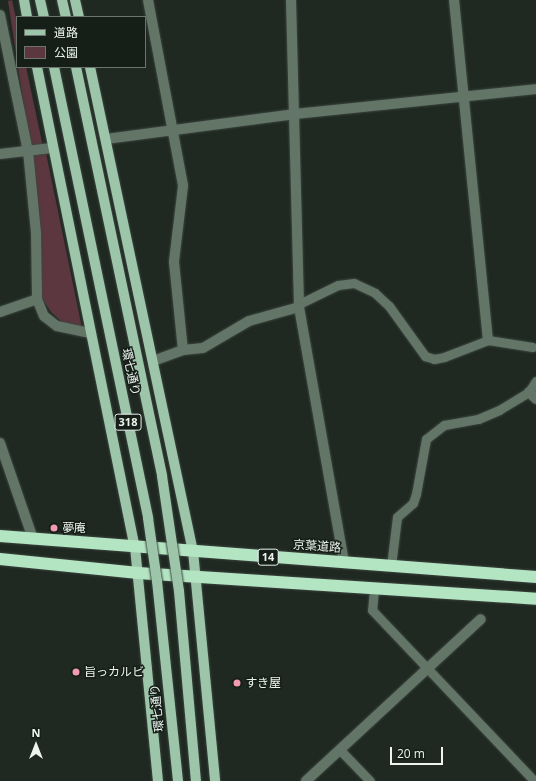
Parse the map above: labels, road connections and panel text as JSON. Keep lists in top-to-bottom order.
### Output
{
  "streets": {
    "highway": ["京葉道路", "14"],
    "main road": ["環七通り", "318"]
  },
  "places": ["夢庵", "旨っカルビ", "すき屋"],
  "legend": ["道路", "公園"],
  "scale_bar": "20 m",
  "north": "top"
}
